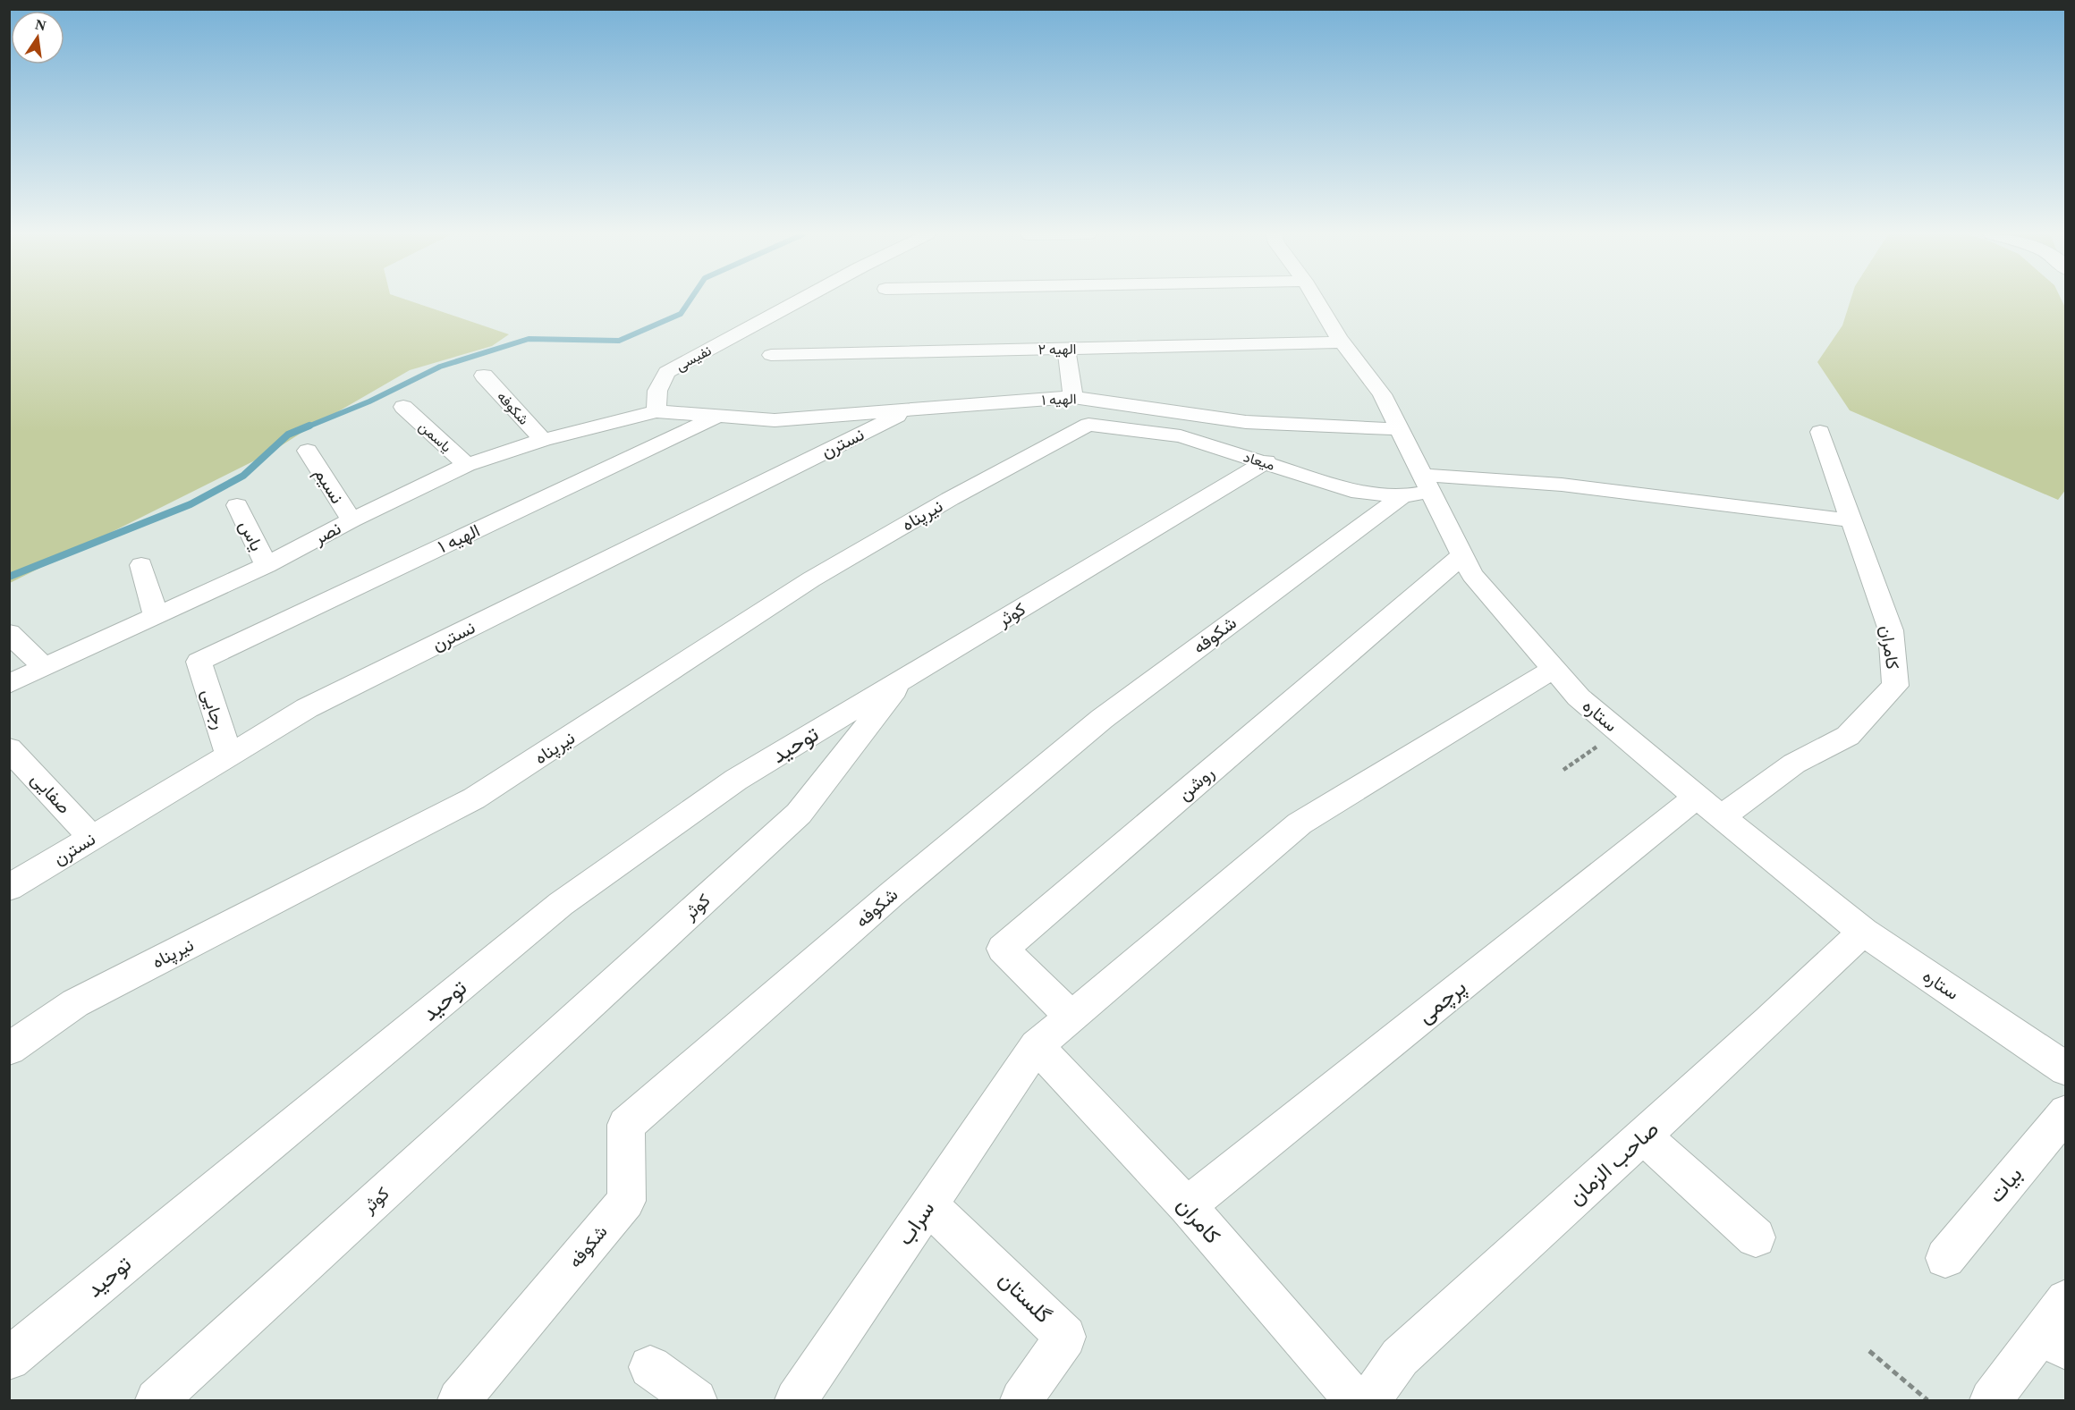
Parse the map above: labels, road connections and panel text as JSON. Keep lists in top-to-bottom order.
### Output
{
  "streets": {
    "street": [
      "الهیه ۲",
      "نفیسی",
      "الهیه ۱",
      "شکوفه",
      "یاسمن",
      "نسترن",
      "میعاد",
      "نسیم",
      "نیرپناه",
      "نصر",
      "یاس",
      "کوثر",
      "کامران",
      "رجایی",
      "ستاره",
      "توحید",
      "روشن",
      "صفایی",
      "پرچمی",
      "صاحب الزمان",
      "بیات",
      "سراب",
      "گلستان"
    ]
  },
  "crossings": [
    ["الهیه ۲", "ستاره"],
    ["نفیسی", "الهیه ۱"],
    ["نفیسی", "نصر"],
    ["الهیه ۱", "نسترن"],
    ["الهیه ۱", "نصر"],
    ["الهیه ۱", "رجایی"],
    ["الهیه ۱", "ستاره"],
    ["شکوفه", "میعاد"],
    ["شکوفه", "نصر"],
    ["شکوفه", "ستاره"],
    ["یاسمن", "نصر"],
    ["نسترن", "رجایی"],
    ["نسترن", "صفایی"],
    ["میعاد", "نیرپناه"],
    ["میعاد", "کوثر"],
    ["میعاد", "کامران"],
    ["میعاد", "ستاره"],
    ["نسیم", "نصر"],
    ["نصر", "یاس"],
    ["کوثر", "توحید"],
    ["کامران", "ستاره"],
    ["کامران", "پرچمی"],
    ["کامران", "سراب"],
    ["ستاره", "روشن"],
    ["ستاره", "پرچمی"],
    ["ستاره", "صاحب الزمان"],
    ["ستاره", "سراب"],
    ["روشن", "سراب"],
    ["سراب", "گلستان"]
  ],
  "north": "top"
}
